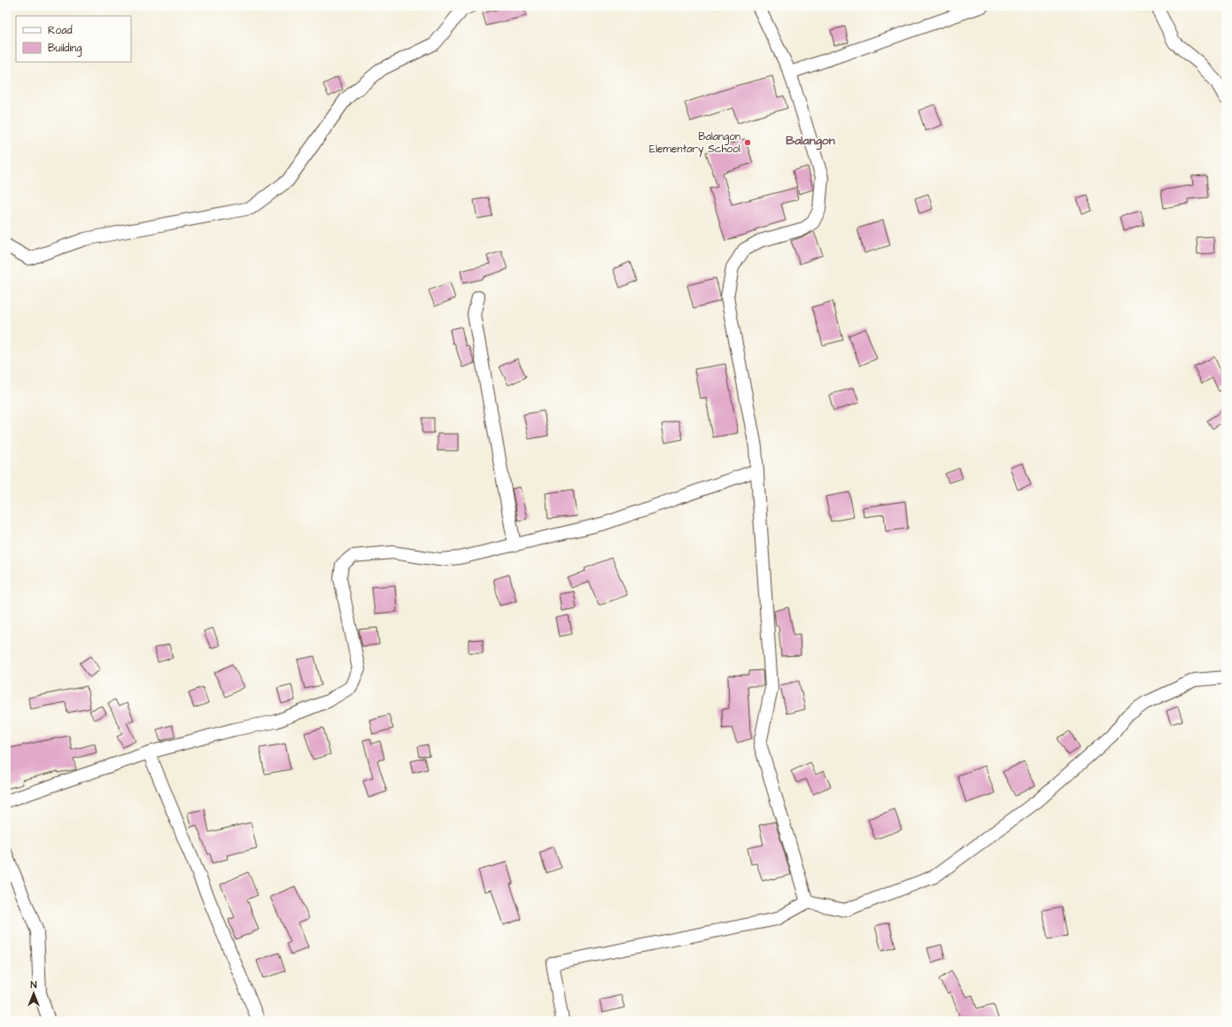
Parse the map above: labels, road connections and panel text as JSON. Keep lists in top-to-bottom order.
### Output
{
  "districts": ["Balangon"],
  "places": ["Balangon Elementary School"],
  "legend": ["Road", "Building"],
  "north": "top"
}
